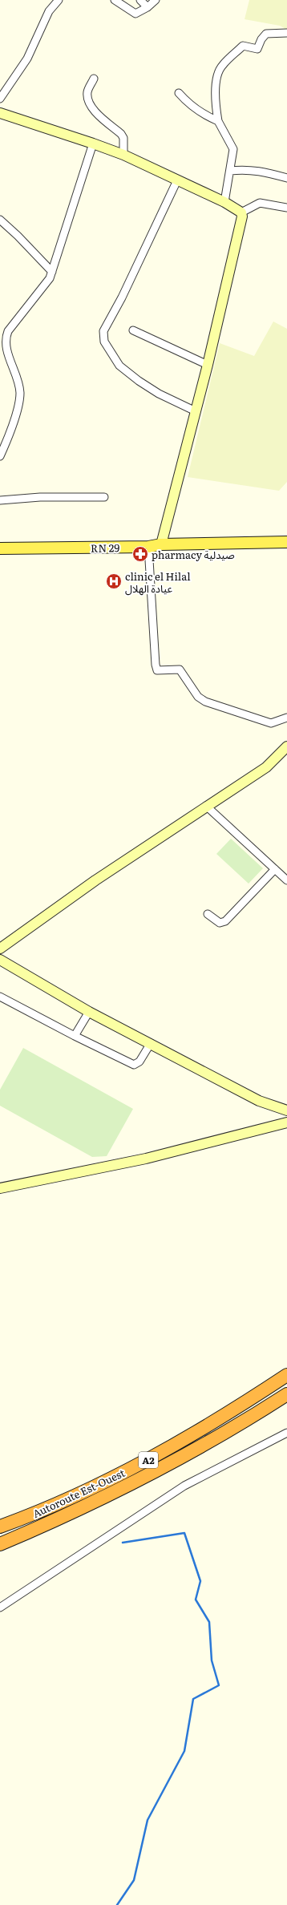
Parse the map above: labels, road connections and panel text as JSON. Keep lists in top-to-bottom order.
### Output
{
  "streets": {
    "highway": ["A2", "Autoroute Est-Ouest"],
    "main road": ["RN 29"]
  },
  "places": {
    "pharmacy": ["pharmacy صيدلية"],
    "hospital": ["clinic el Hilal عيادة الهلال"]
  }
}
